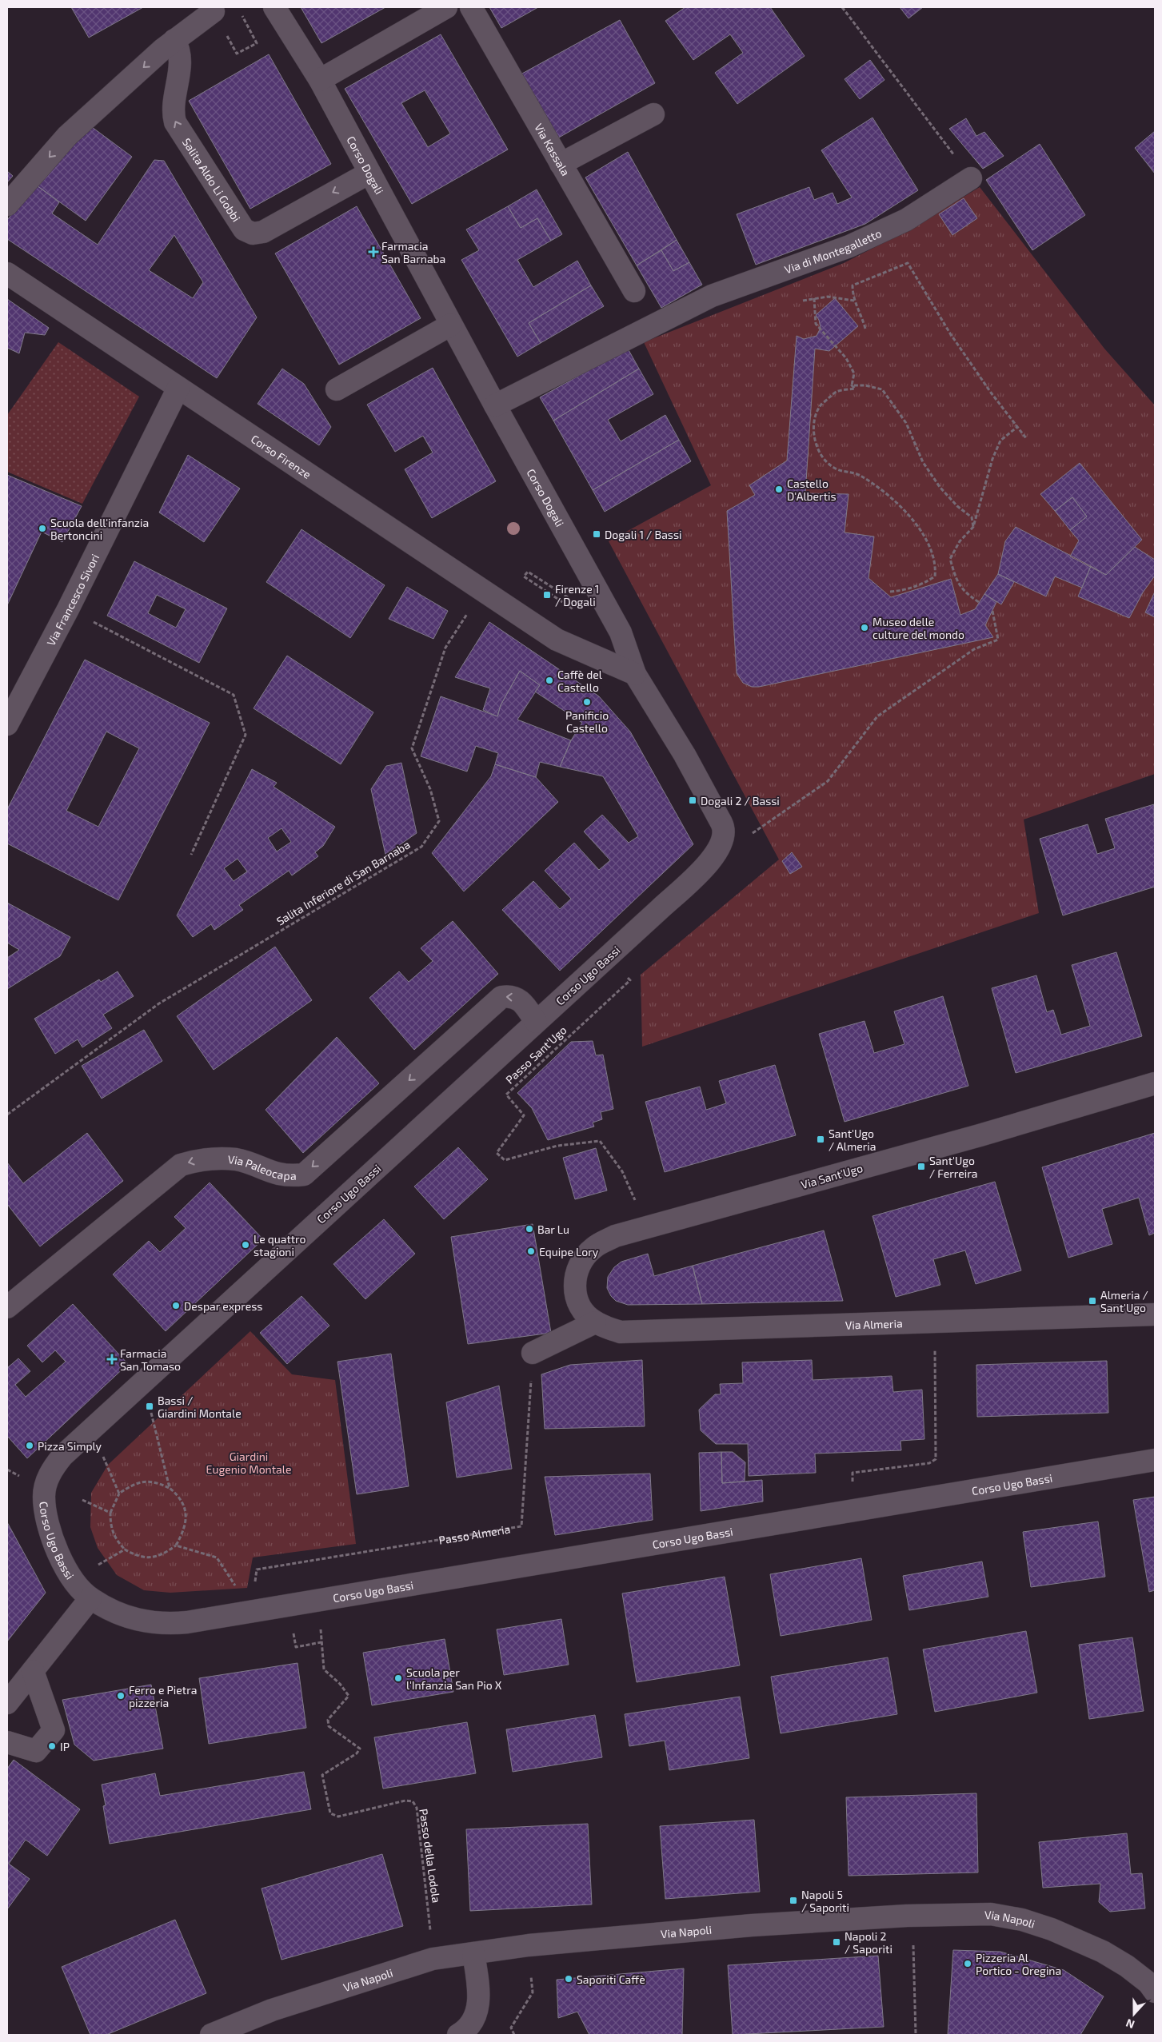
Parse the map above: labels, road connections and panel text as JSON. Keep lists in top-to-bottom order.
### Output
{
  "streets": {
    "street": [
      "Via Kassala",
      "Corso Dogali",
      "Salita Aldo Li Gobbi",
      "Via di Montegalletto",
      "Corso Firenze",
      "Via Francesco Sivori",
      "Corso Ugo Bassi",
      "Via Paleocapa",
      "Via Sant'Ugo",
      "Via Almeria",
      "Via Napoli"
    ],
    "path": [
      "Salita Inferiore di San Barnaba",
      "Passo Sant'Ugo",
      "Passo Almeria",
      "Passo della Lodola"
    ]
  },
  "crossings": [
    ["Corso Dogali", "Salita Aldo Li Gobbi"],
    ["Corso Dogali", "Via di Montegalletto"],
    ["Corso Dogali", "Corso Firenze"],
    ["Corso Dogali", "Corso Ugo Bassi"],
    ["Corso Firenze", "Via Francesco Sivori"],
    ["Corso Firenze", "Corso Ugo Bassi"],
    ["Corso Ugo Bassi", "Via Paleocapa"],
    ["Via Sant'Ugo", "Via Almeria"],
    ["Passo della Lodola", "Via Napoli"]
  ],
  "one_way": ["Via Paleocapa"],
  "parks": ["Giardini Eugenio Montale"],
  "places": {
    "health": ["Farmacia San Barnaba", "Farmacia San Tomaso"],
    "other": [
      "Castello D'Albertis",
      "Scuola dell'infanzia Bertoncini",
      "Museo delle culture del mondo",
      "Caffè del Castello",
      "Panificio Castello",
      "Bar Lu",
      "Le quattro stagioni",
      "Equipe Lory",
      "Despar express",
      "Pizza Simply",
      "Scuola per l'Infanzia San Pio X",
      "Ferro e Pietra pizzeria",
      "IP",
      "Pizzeria Al Portico - Oregina",
      "Saporiti Caffè"
    ],
    "transit": [
      "Dogali 1 / Bassi",
      "Firenze 1 / Dogali",
      "Dogali 2 / Bassi",
      "Sant'Ugo / Almeria",
      "Sant'Ugo / Ferreira",
      "Almeria / Sant'Ugo",
      "Bassi / Giardini Montale",
      "Napoli 5 / Saporiti",
      "Napoli 2 / Saporiti"
    ]
  },
  "north": "bottom"
}
